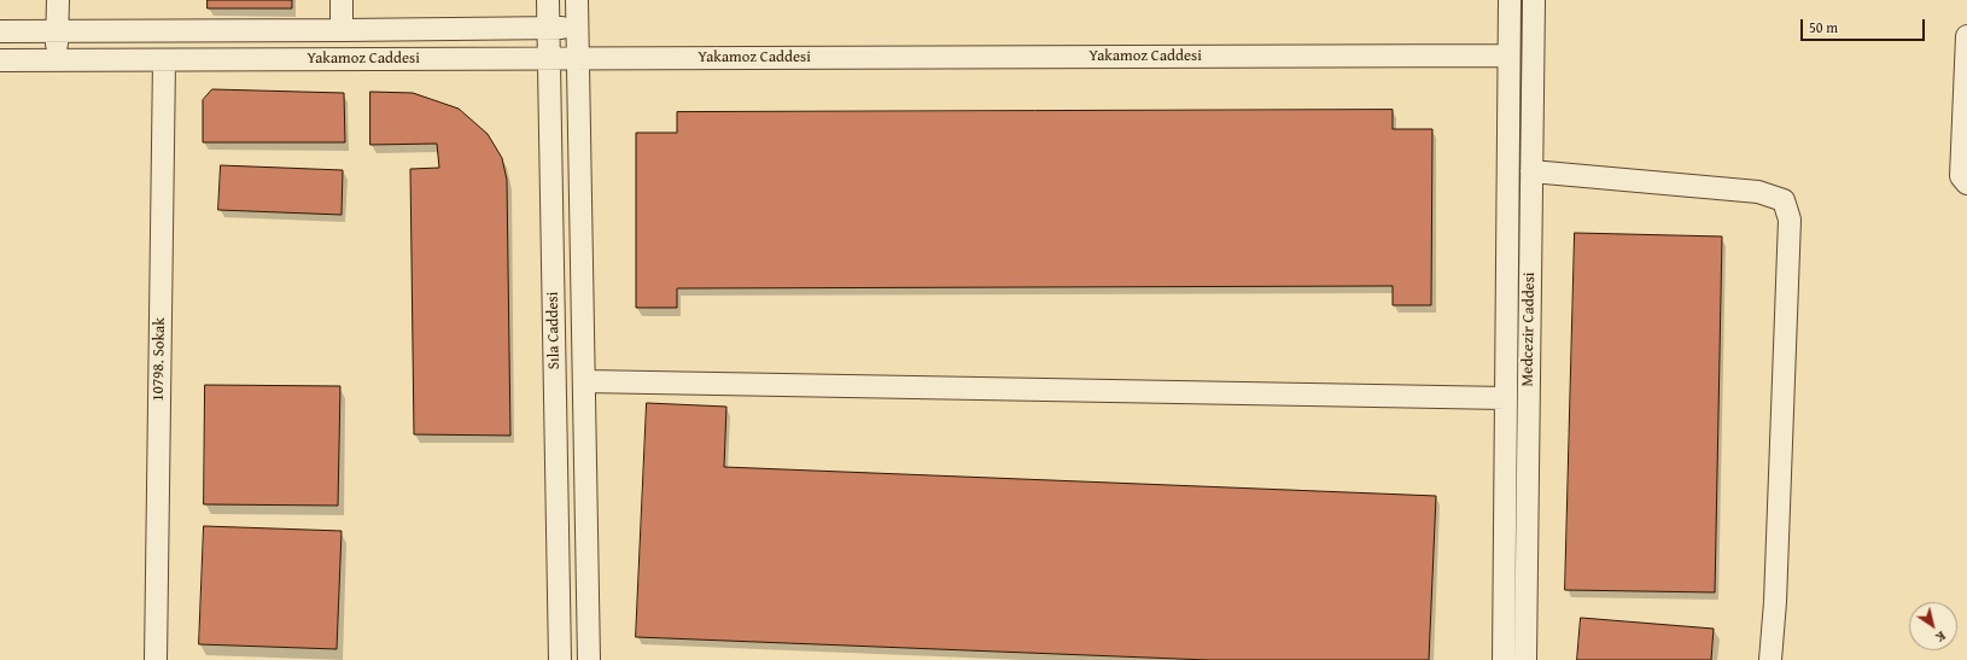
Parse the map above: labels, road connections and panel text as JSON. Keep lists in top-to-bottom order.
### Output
{
  "streets": {
    "street": [
      "Yakamoz Caddesi",
      "Medcezir Caddesi",
      "Sıla Caddesi",
      "10798. Sokak"
    ]
  },
  "crossings": [
    ["Yakamoz Caddesi", "Medcezir Caddesi"],
    ["Yakamoz Caddesi", "Sıla Caddesi"],
    ["Yakamoz Caddesi", "10798. Sokak"]
  ],
  "scale_bar": "50 m",
  "north": "bottom right"
}
